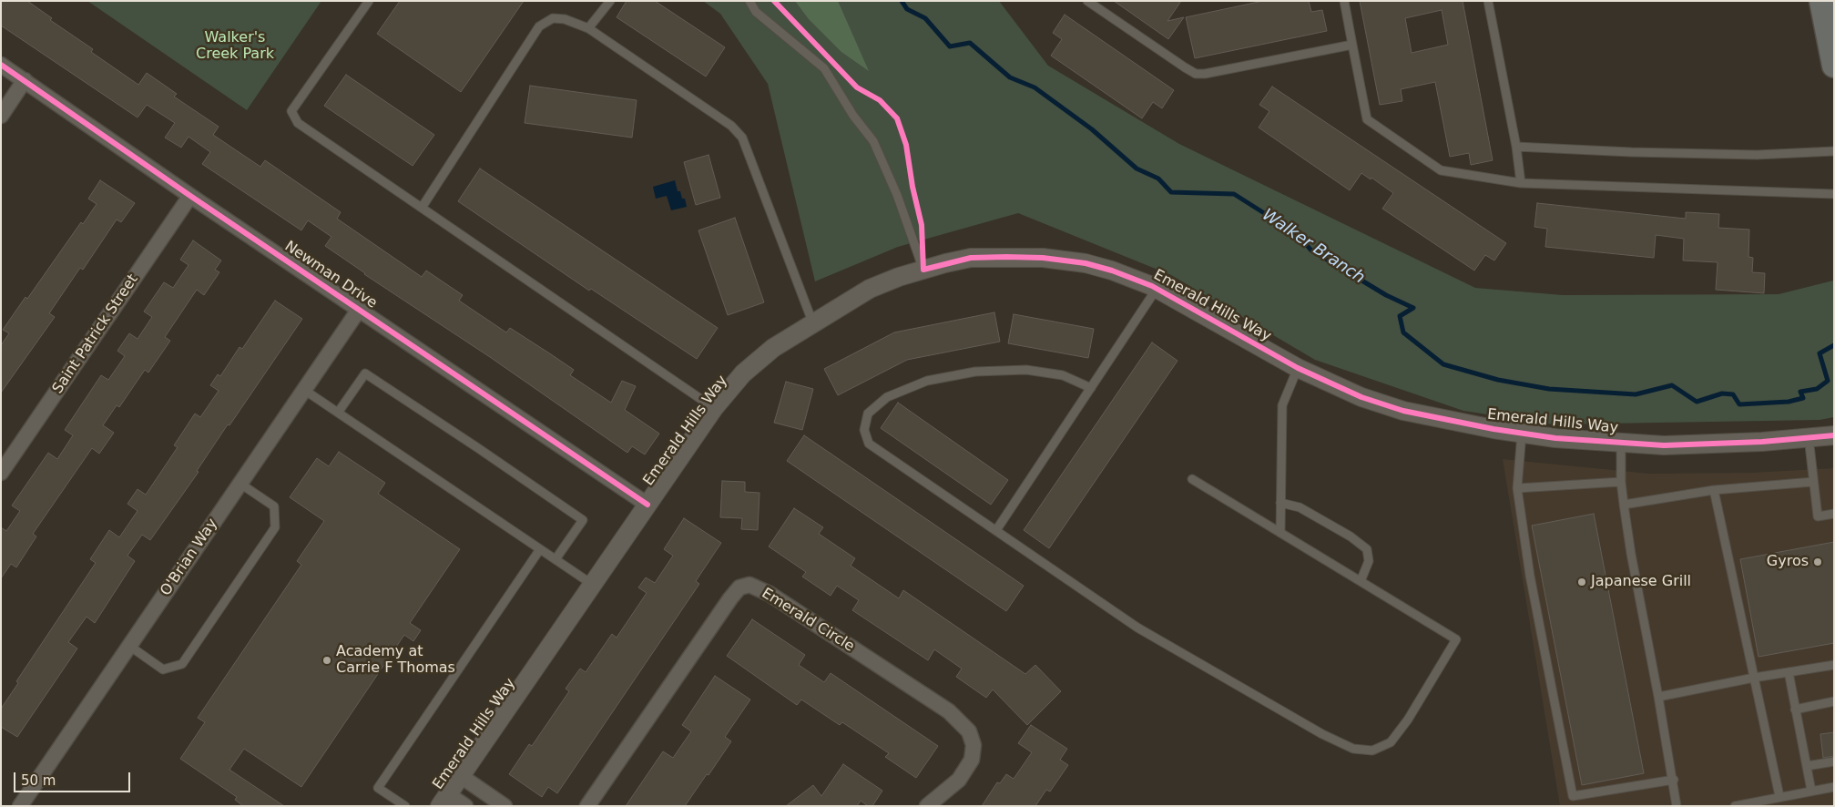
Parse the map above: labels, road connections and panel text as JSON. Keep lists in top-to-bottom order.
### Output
{
  "streets": {
    "street": [
      "Newman Drive",
      "Emerald Hills Way",
      "Saint Patrick Street",
      "O'Brian Way",
      "Emerald Circle"
    ]
  },
  "crossings": [
    ["Newman Drive", "Emerald Hills Way"],
    ["Newman Drive", "Saint Patrick Street"],
    ["Newman Drive", "O'Brian Way"]
  ],
  "water": ["Walker Branch"],
  "parks": ["Walker's Creek Park"],
  "places": ["Gyros", "Japanese Grill", "Academy at Carrie F Thomas"],
  "scale_bar": "50 m"
}
